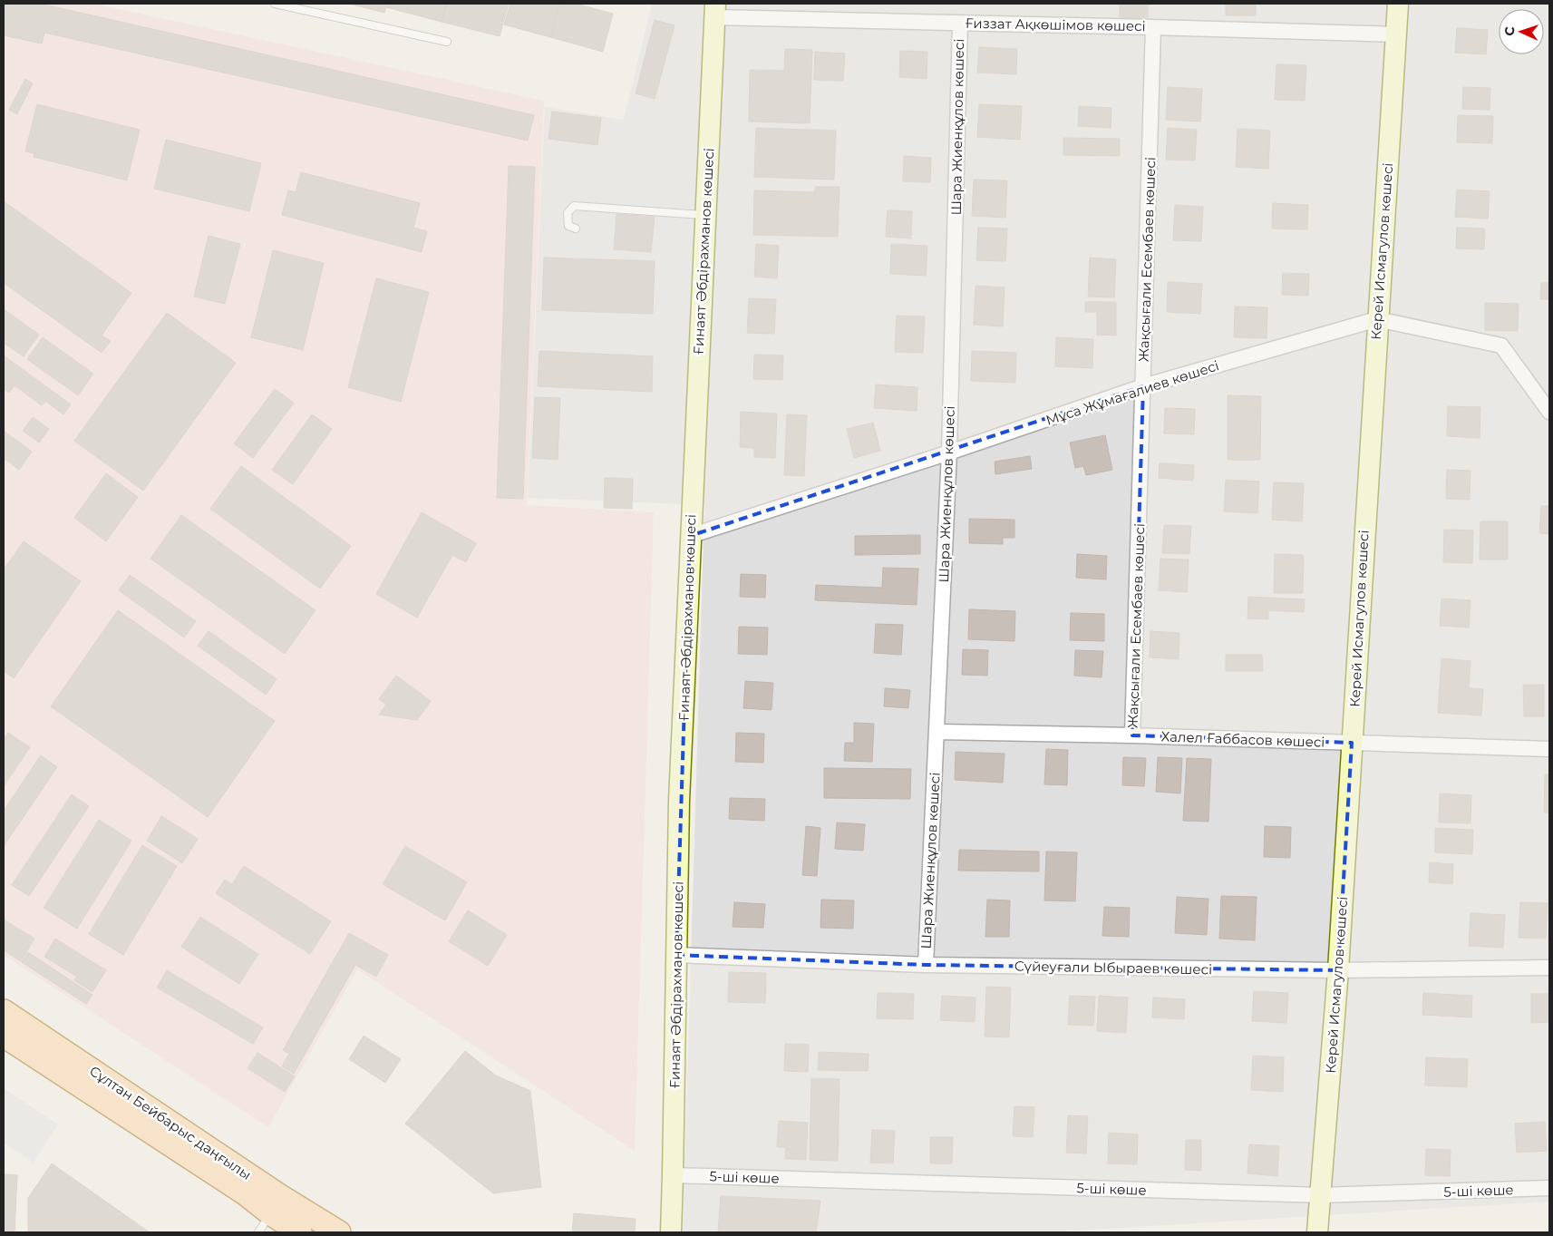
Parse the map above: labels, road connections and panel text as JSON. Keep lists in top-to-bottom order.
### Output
{
  "streets": {
    "main road": ["Сұлтан Бейбарыс даңғылы"],
    "street": [
      "Ғиззат Ақкөшімов көшесi",
      "Шара Жиенқұлов көшесі",
      "Ғинаят Әбдірахманов көшесі",
      "Керей Исмагулов көшесі",
      "Жақсығали Есембаев көшесi",
      "Мұса Жұмағалиев көшесі",
      "Халел Ғаббасов көшесі",
      "Сүйеуғали Ыбыраев көшесi",
      "5-шi көше"
    ]
  },
  "crossings": [
    ["Ғиззат Ақкөшімов көшесi", "Шара Жиенқұлов көшесі"],
    ["Ғиззат Ақкөшімов көшесi", "Ғинаят Әбдірахманов көшесі"],
    ["Ғиззат Ақкөшімов көшесi", "Керей Исмагулов көшесі"],
    ["Ғиззат Ақкөшімов көшесi", "Жақсығали Есембаев көшесi"],
    ["Шара Жиенқұлов көшесі", "Мұса Жұмағалиев көшесі"],
    ["Шара Жиенқұлов көшесі", "Халел Ғаббасов көшесі"],
    ["Шара Жиенқұлов көшесі", "Сүйеуғали Ыбыраев көшесi"],
    ["Ғинаят Әбдірахманов көшесі", "Мұса Жұмағалиев көшесі"],
    ["Ғинаят Әбдірахманов көшесі", "Сүйеуғали Ыбыраев көшесi"],
    ["Ғинаят Әбдірахманов көшесі", "5-шi көше"],
    ["Керей Исмагулов көшесі", "Мұса Жұмағалиев көшесі"],
    ["Керей Исмагулов көшесі", "Халел Ғаббасов көшесі"],
    ["Керей Исмагулов көшесі", "Сүйеуғали Ыбыраев көшесi"],
    ["Керей Исмагулов көшесі", "5-шi көше"],
    ["Жақсығали Есембаев көшесi", "Мұса Жұмағалиев көшесі"],
    ["Жақсығали Есембаев көшесi", "Халел Ғаббасов көшесі"]
  ],
  "north": "left"
}
